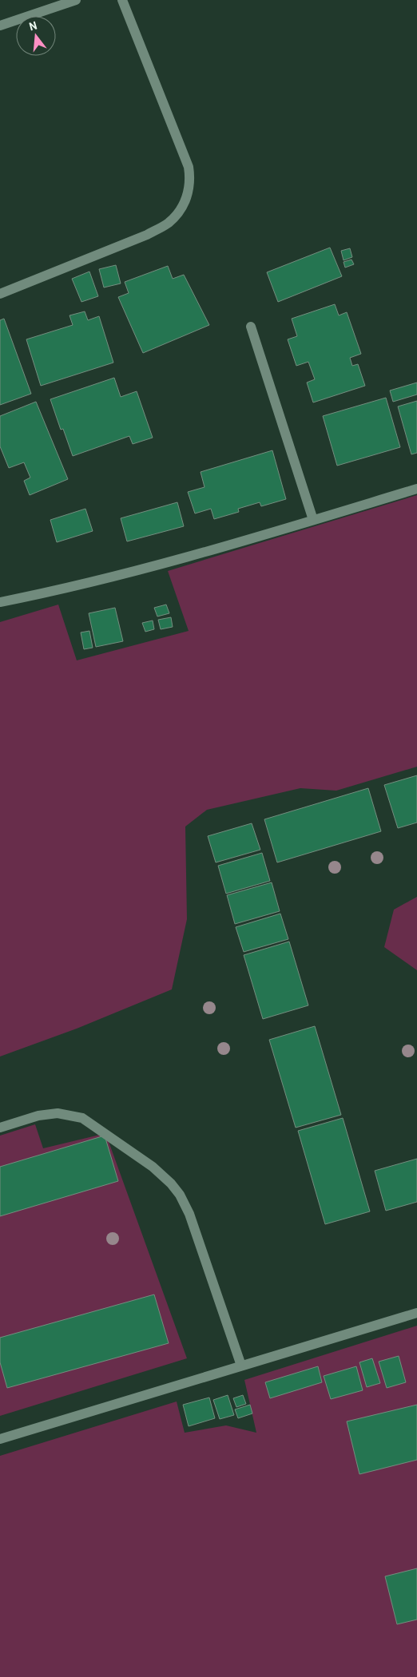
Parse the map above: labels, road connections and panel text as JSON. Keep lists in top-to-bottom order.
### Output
{
  "north": "top"
}
